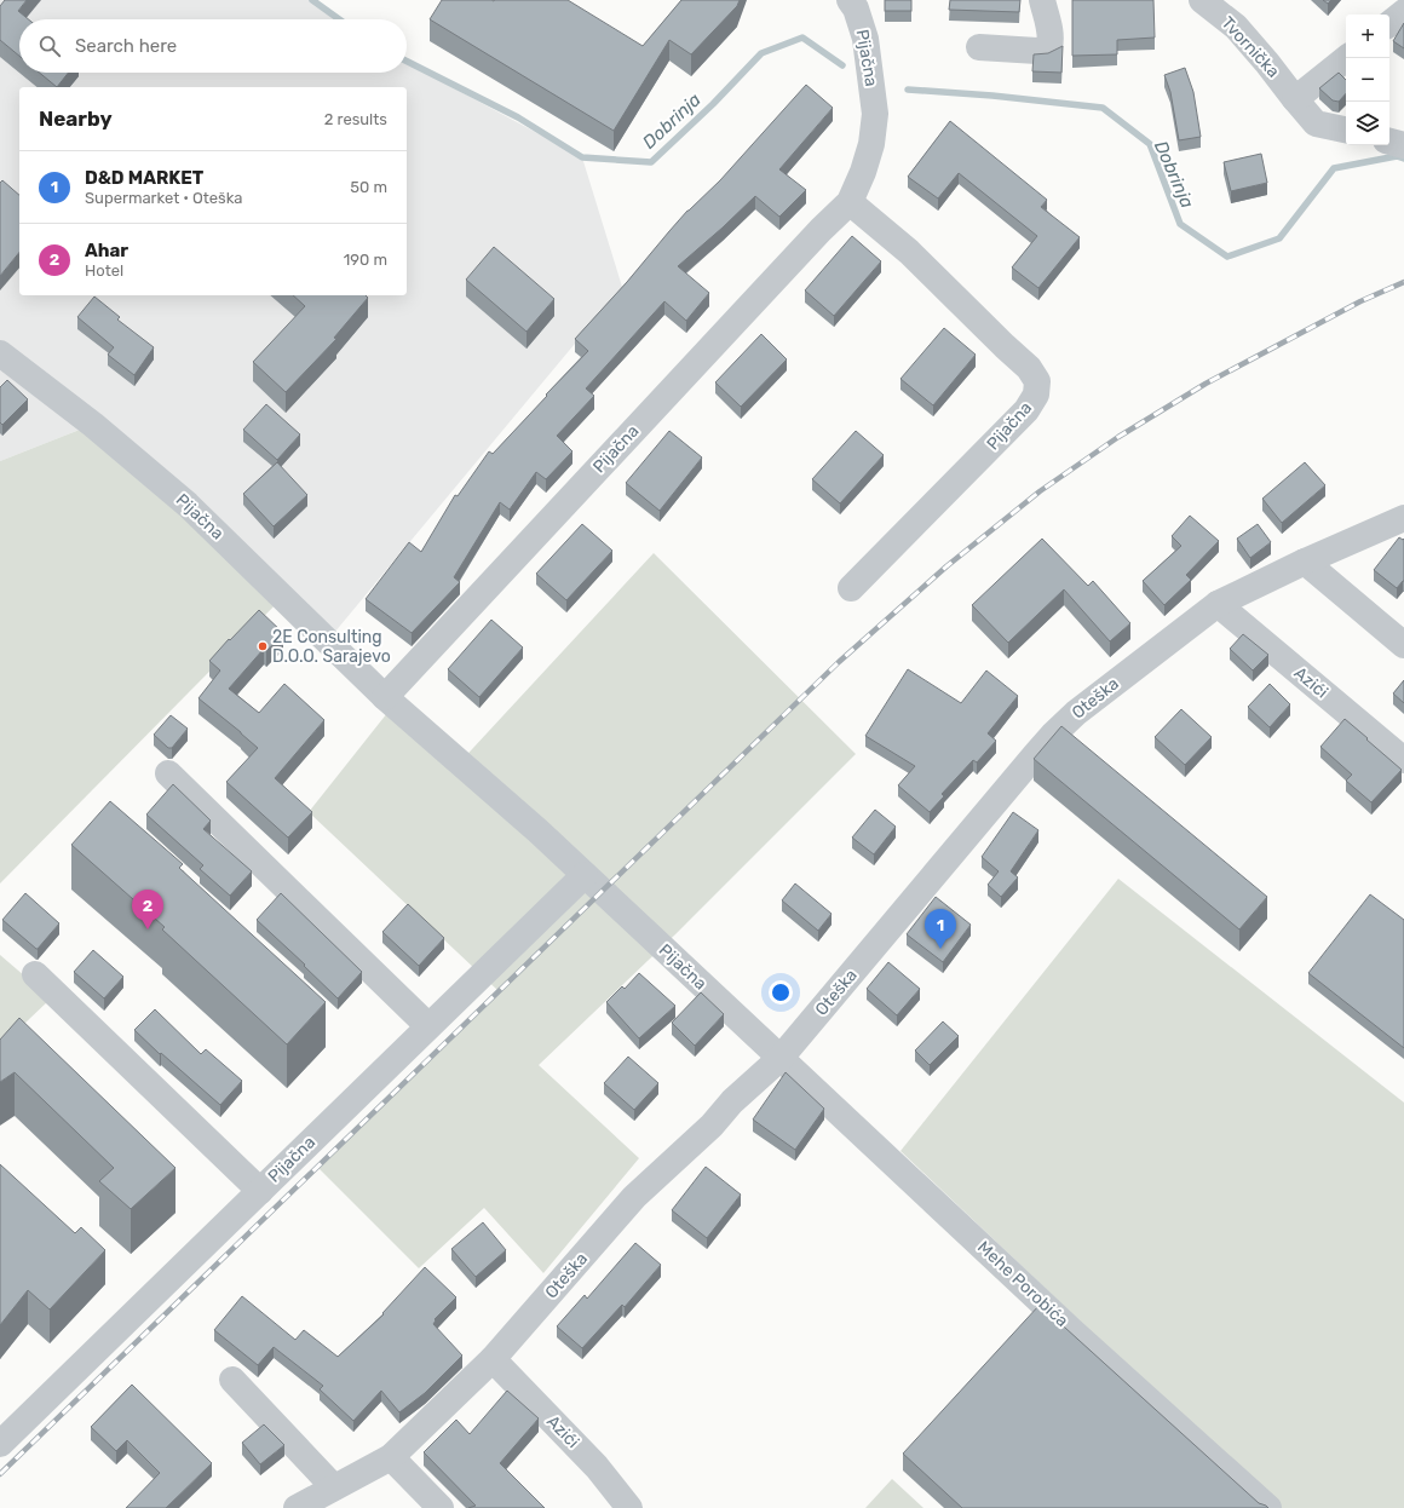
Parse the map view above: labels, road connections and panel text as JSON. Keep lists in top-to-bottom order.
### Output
{
  "streets": {
    "street": [
      "Tvornička",
      "Pijačna",
      "Azići",
      "Oteška",
      "Mehe Porobića"
    ]
  },
  "crossings": [
    ["Pijačna", "Oteška"],
    ["Pijačna", "Mehe Porobića"],
    ["Azići", "Oteška"],
    ["Oteška", "Mehe Porobića"]
  ],
  "water": ["Dobrinja"],
  "places": ["2E Consulting D.O.O. Sarajevo"],
  "page": {
    "map_buttons": ["+", "−"],
    "search": "Search here",
    "heading": ["Nearby", "2 results"],
    "list": [
      {
        "mark": "1",
        "name": "D&D MARKET",
        "note": "Supermarket · Oteška",
        "value": "50 m"
      },
      {
        "mark": "2",
        "name": "Ahar",
        "note": "Hotel",
        "value": "190 m"
      }
    ],
    "pins": ["2", "1"]
  }
}
